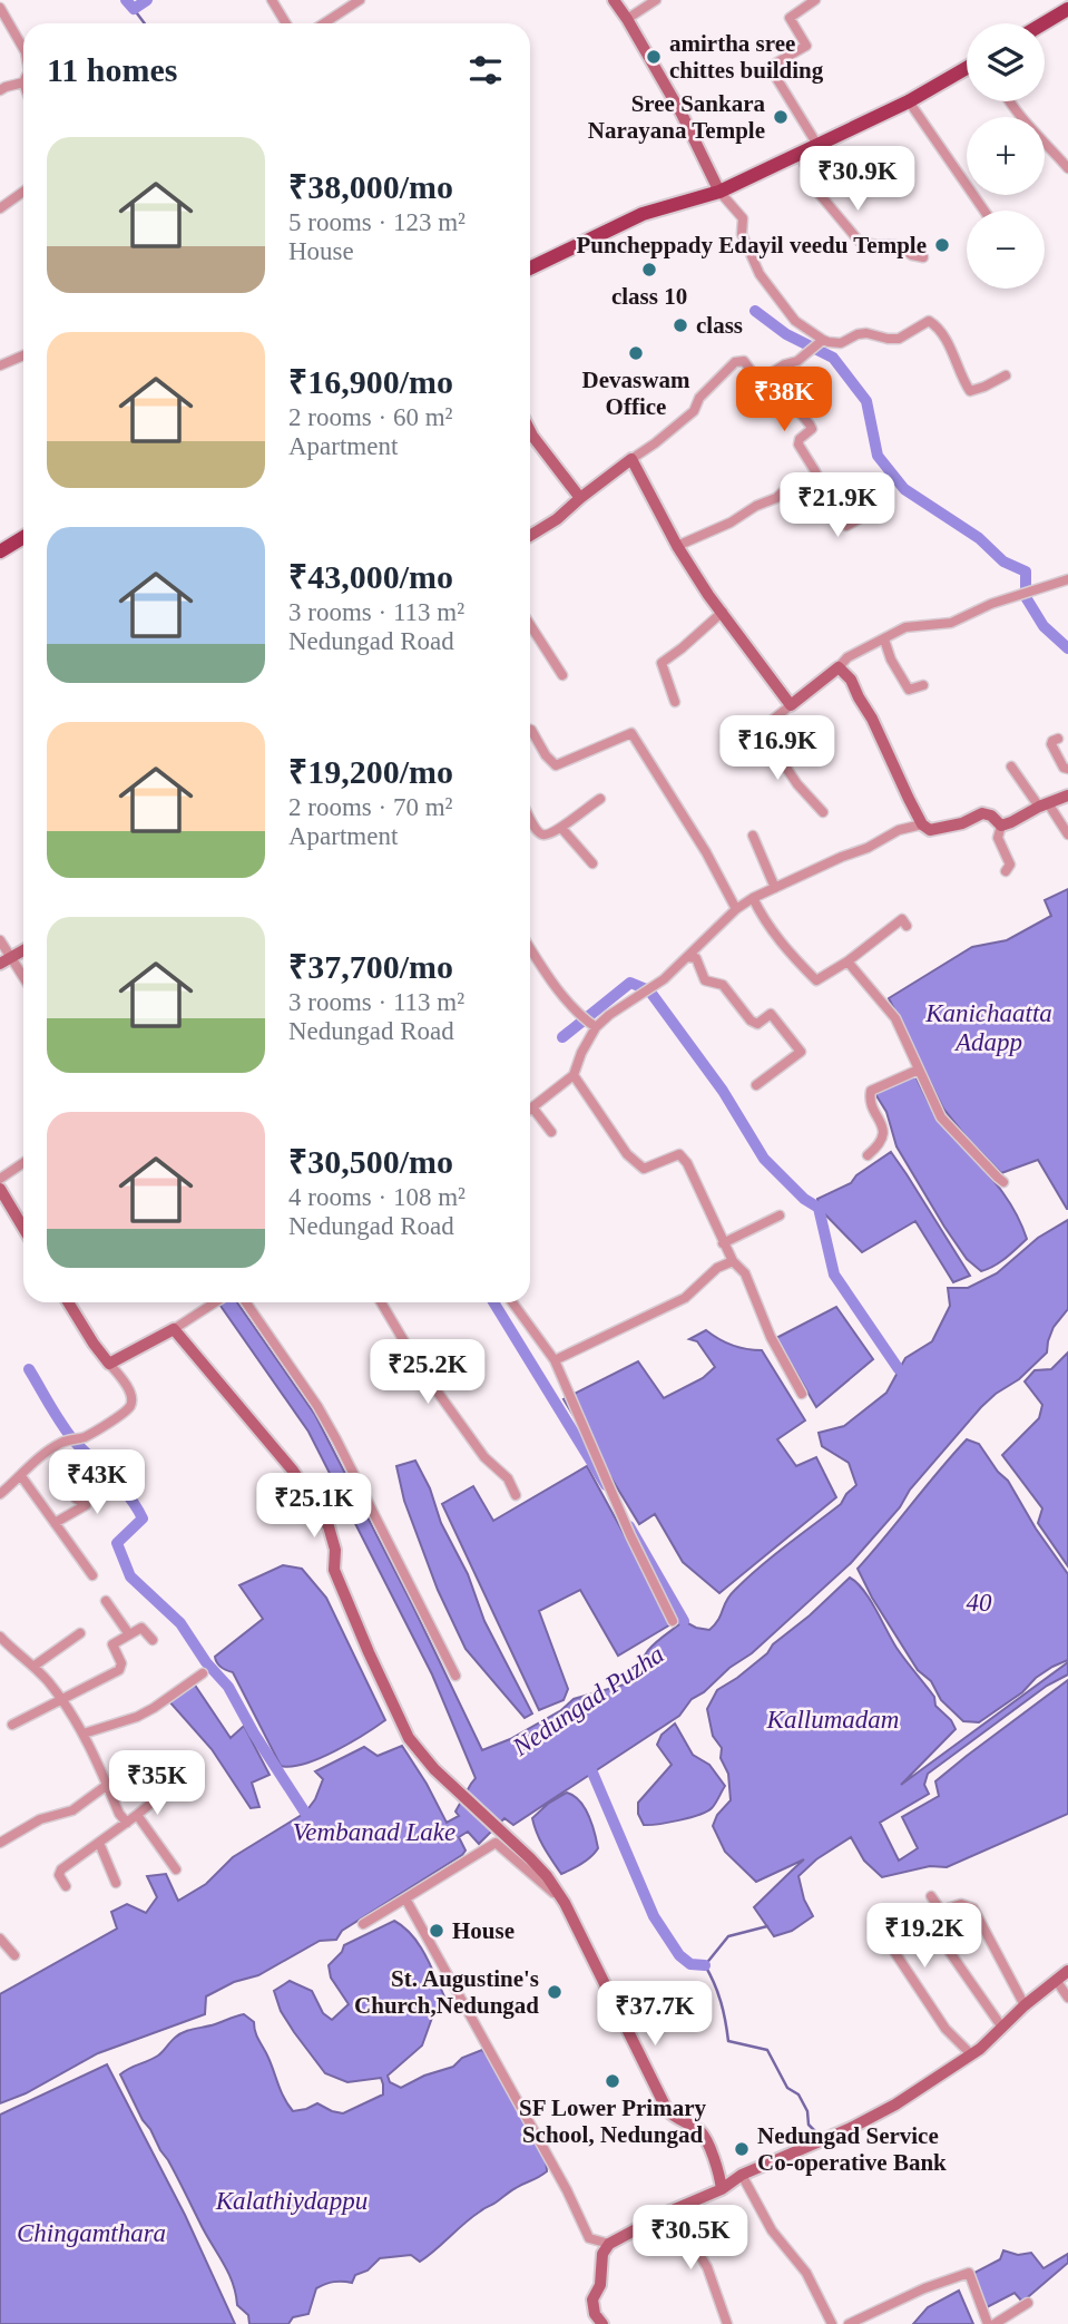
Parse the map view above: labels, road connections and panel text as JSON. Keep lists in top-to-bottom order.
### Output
{
  "water": [
    "Kanichaatta Adapp",
    "40",
    "Nedungad Puzha",
    "Kallumadam",
    "Vembanad Lake",
    "Kalathiydappu",
    "Chingamthara"
  ],
  "places": [
    "amirtha sree chittes building",
    "Sree Sankara Narayana Temple",
    "Puncheppady Edayil veedu Temple",
    "class 10",
    "class",
    "Devaswam Office",
    "House",
    "St. Augustine's Church,Nedungad",
    "SF Lower Primary School, Nedungad",
    "Nedungad Service Co-operative Bank"
  ],
  "page": {
    "map_buttons": ["+", "−"],
    "heading": "11 homes",
    "list": [
      {
        "name": "₹38,000/mo",
        "note": "5 rooms · 123 m² · House"
      },
      {
        "name": "₹16,900/mo",
        "note": "2 rooms · 60 m² · Apartment"
      },
      {
        "name": "₹43,000/mo",
        "note": "3 rooms · 113 m² · Nedungad Road"
      },
      {
        "name": "₹19,200/mo",
        "note": "2 rooms · 70 m² · Apartment"
      },
      {
        "name": "₹37,700/mo",
        "note": "3 rooms · 113 m² · Nedungad Road"
      },
      {
        "name": "₹30,500/mo",
        "note": "4 rooms · 108 m² · Nedungad Road"
      }
    ],
    "price": [
      "₹30.9K",
      "₹38K",
      "₹21.9K",
      "₹16.9K",
      "₹25.2K",
      "₹43K",
      "₹25.1K",
      "₹35K",
      "₹19.2K",
      "₹37.7K",
      "₹30.5K"
    ]
  }
}
